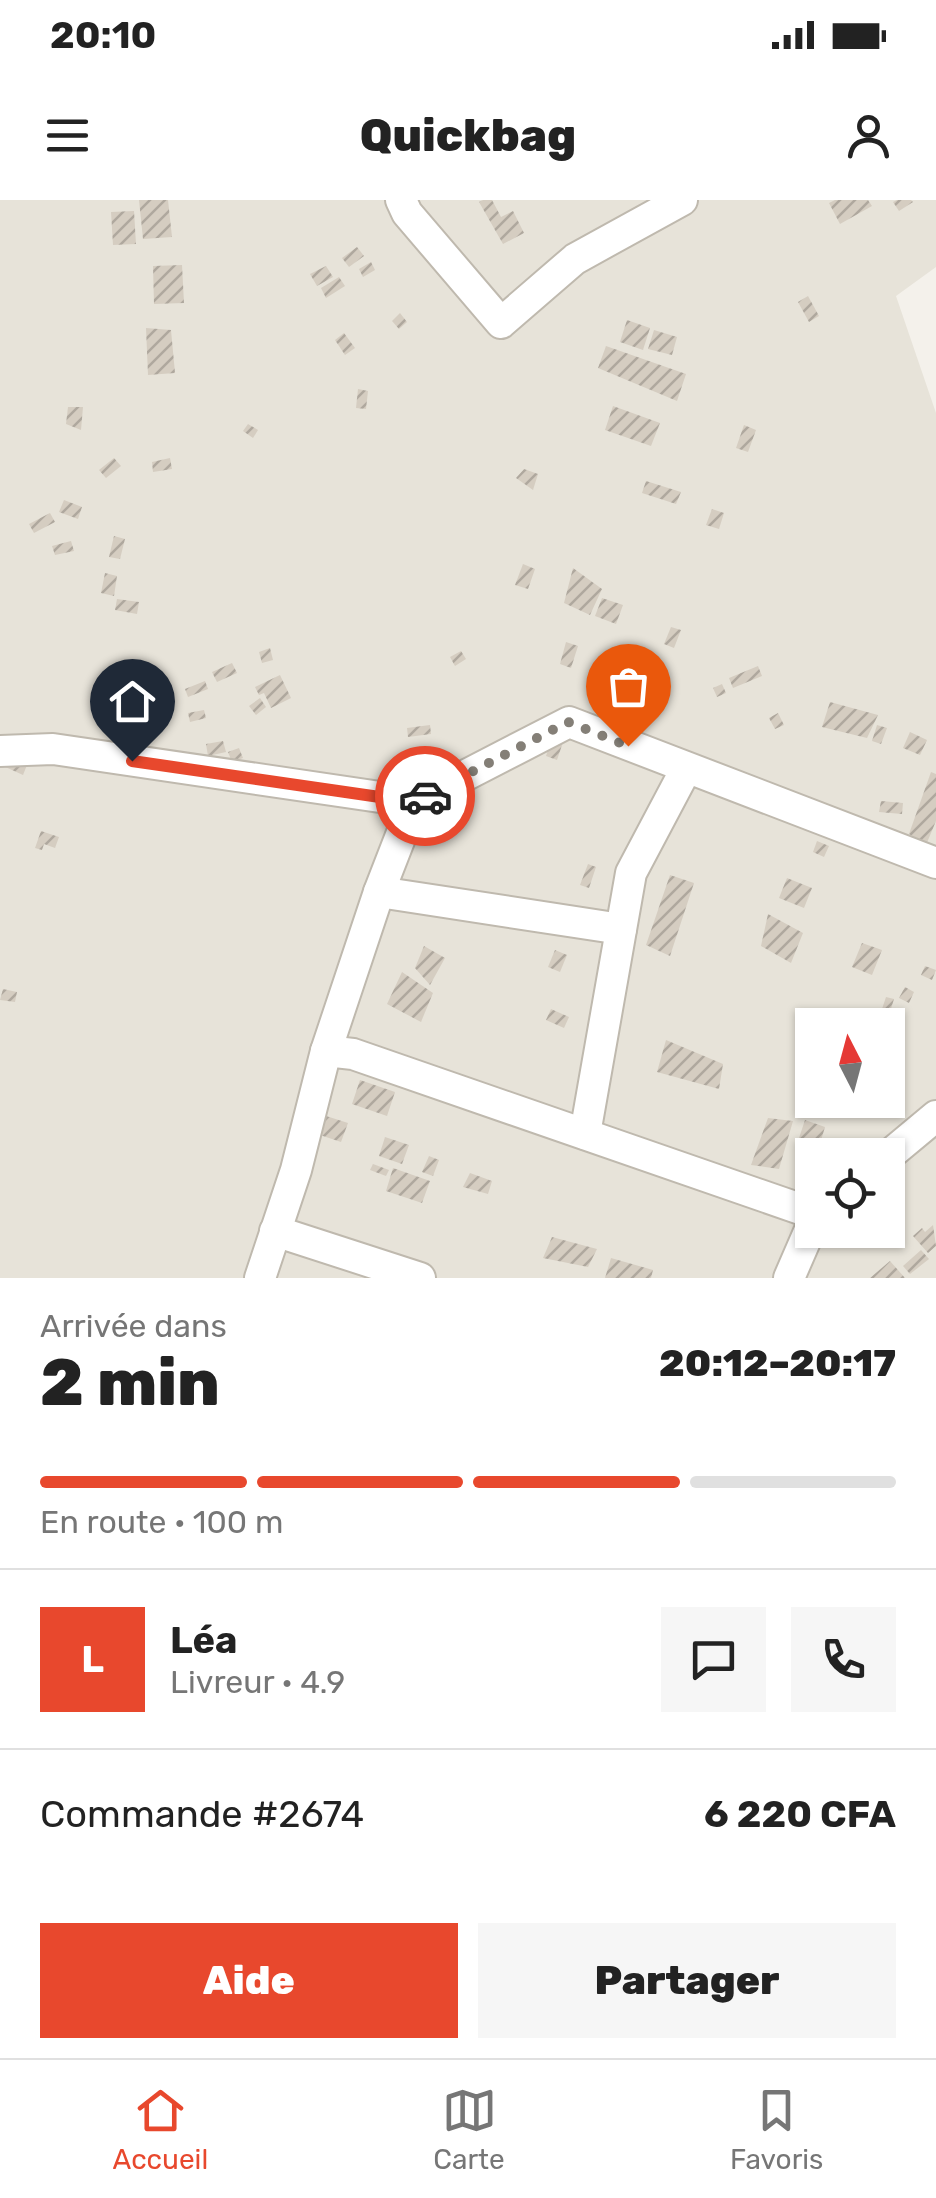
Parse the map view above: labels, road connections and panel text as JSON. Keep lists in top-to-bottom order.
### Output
{
  "north": "top",
  "page": {
    "status": "20:10",
    "header": "Quickbag",
    "heading": ["2 min", "Arrivée dans", "20:12–20:17"],
    "panel": [
      "Léa",
      "Livreur · 4.9",
      "Commande #2674",
      "6 220 CFA"
    ],
    "bar": "En route · 100 m",
    "round": "L",
    "buttons": ["Aide", "Partager"],
    "tabs": ["Accueil", "Carte", "Favoris"]
  }
}
